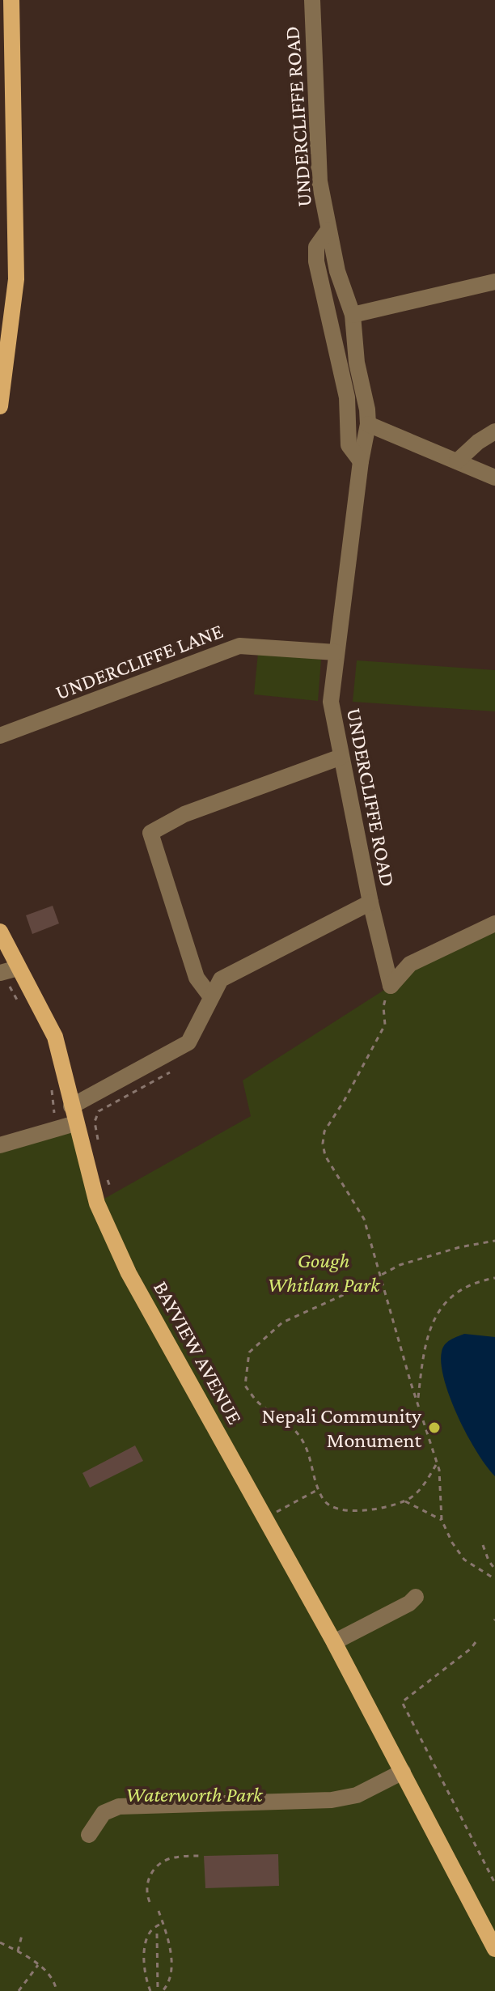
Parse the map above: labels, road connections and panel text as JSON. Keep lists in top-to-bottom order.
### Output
{
  "streets": {
    "main road": ["BAYVIEW AVENUE"],
    "street": ["UNDERCLIFFE ROAD", "UNDERCLIFFE LANE"]
  },
  "crossings": [
    ["UNDERCLIFFE ROAD", "UNDERCLIFFE LANE"]
  ],
  "parks": ["Gough Whitlam Park", "Waterworth Park"],
  "places": ["Nepali Community Monument"]
}
